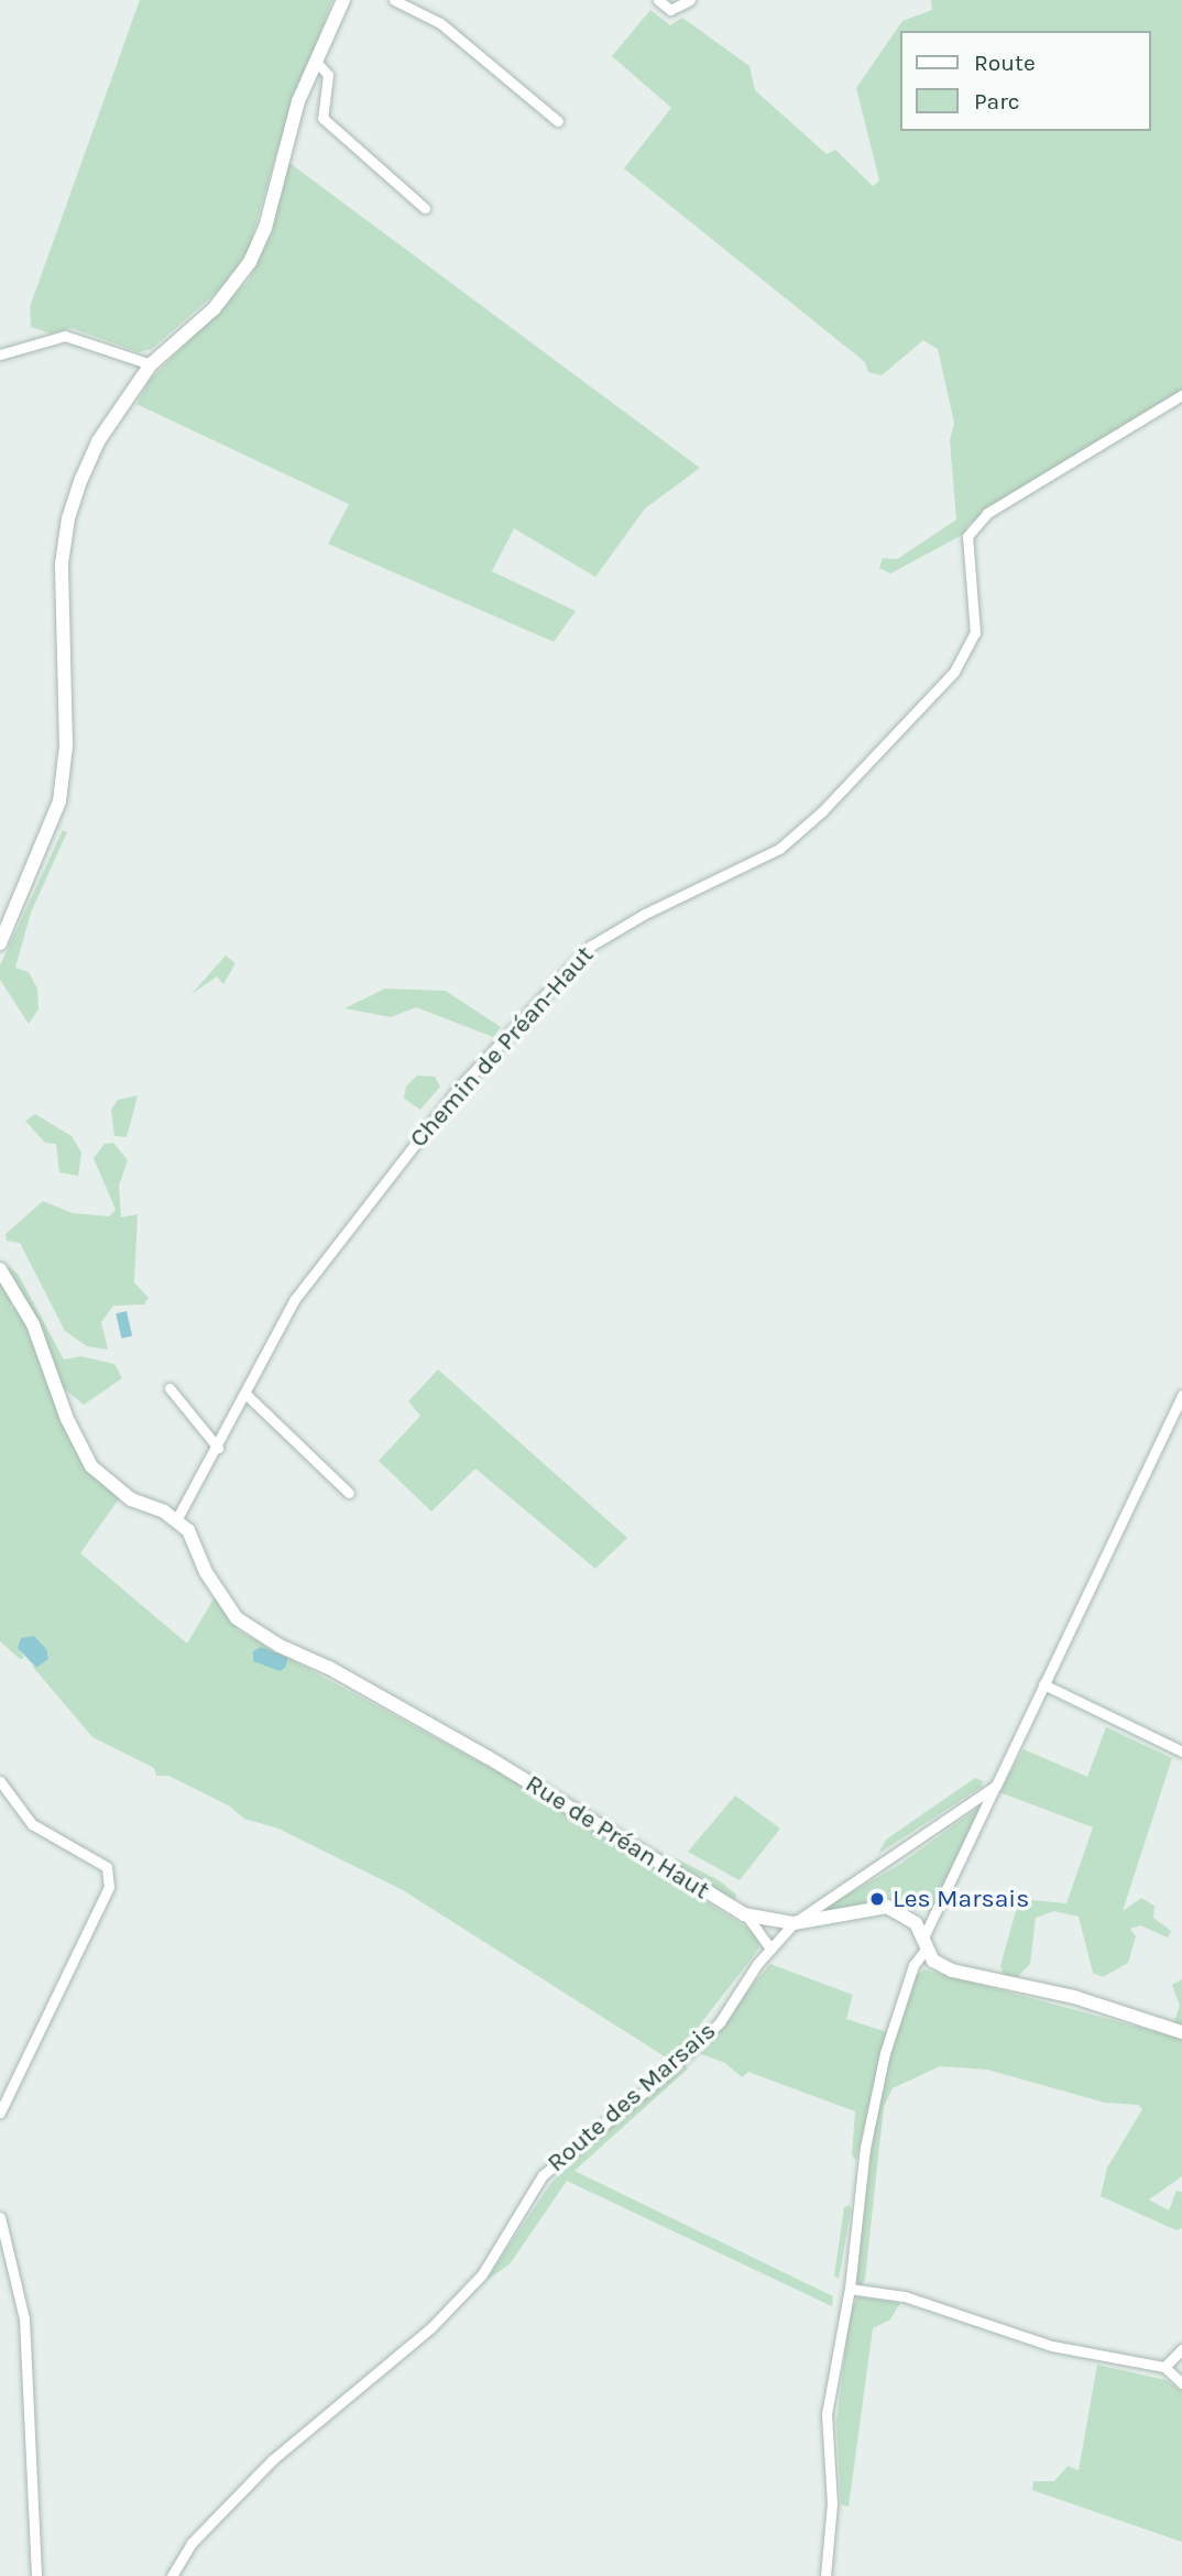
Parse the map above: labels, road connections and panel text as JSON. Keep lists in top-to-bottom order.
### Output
{
  "streets": {
    "street": ["Chemin de Préan-Haut", "Rue de Préan Haut", "Route des Marsais"]
  },
  "crossings": [
    ["Chemin de Préan-Haut", "Rue de Préan Haut"],
    ["Rue de Préan Haut", "Route des Marsais"]
  ],
  "places": ["Les Marsais"],
  "legend": ["Route", "Parc"]
}
